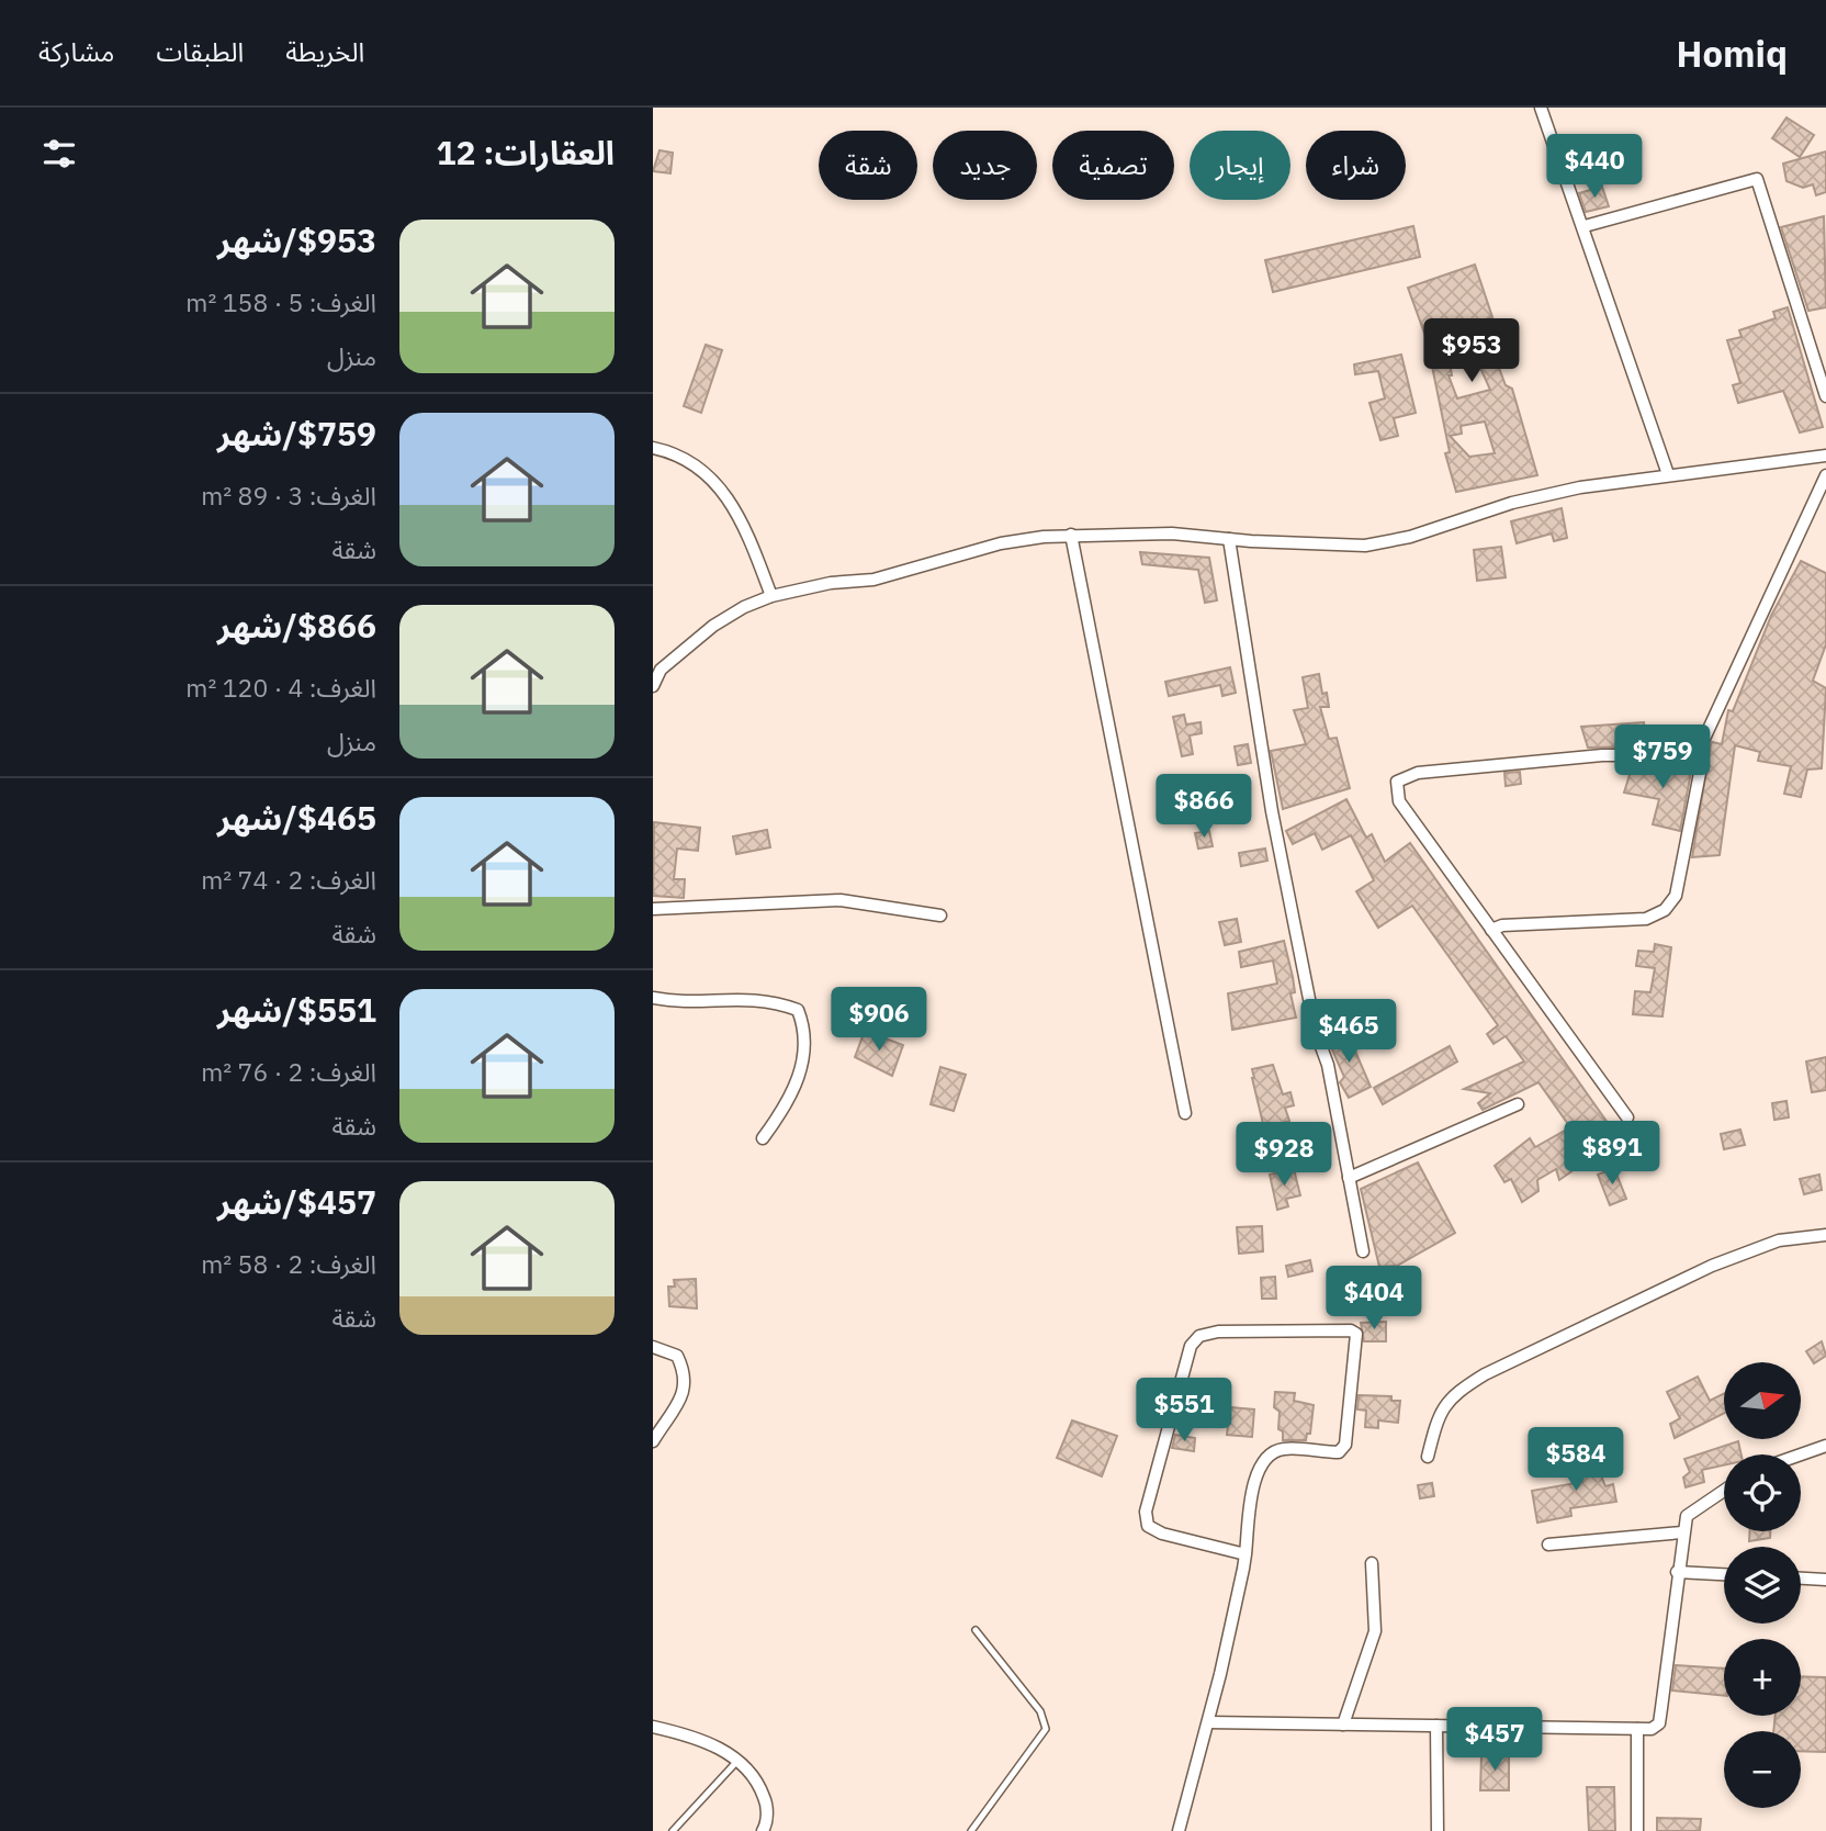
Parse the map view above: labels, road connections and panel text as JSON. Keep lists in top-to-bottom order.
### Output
{
  "north": "right",
  "page": {
    "header": "Homiq",
    "nav": ["الخريطة", "الطبقات", "مشاركة"],
    "heading": "العقارات: 12",
    "chip": [
      "شراء",
      "إيجار",
      "تصفية",
      "جديد",
      "شقة"
    ],
    "price": [
      "$440",
      "$953",
      "$759",
      "$866",
      "$906",
      "$465",
      "$891",
      "$928",
      "$404",
      "$551",
      "$584",
      "$457"
    ],
    "list": [
      {
        "name": "$953/شهر",
        "note": "الغرف: 5 · 158 m² · منزل"
      },
      {
        "name": "$759/شهر",
        "note": "الغرف: 3 · 89 m² · شقة"
      },
      {
        "name": "$866/شهر",
        "note": "الغرف: 4 · 120 m² · منزل"
      },
      {
        "name": "$465/شهر",
        "note": "الغرف: 2 · 74 m² · شقة"
      },
      {
        "name": "$551/شهر",
        "note": "الغرف: 2 · 76 m² · شقة"
      },
      {
        "name": "$457/شهر",
        "note": "الغرف: 2 · 58 m² · شقة"
      }
    ],
    "map_buttons": ["+", "−"]
  }
}
